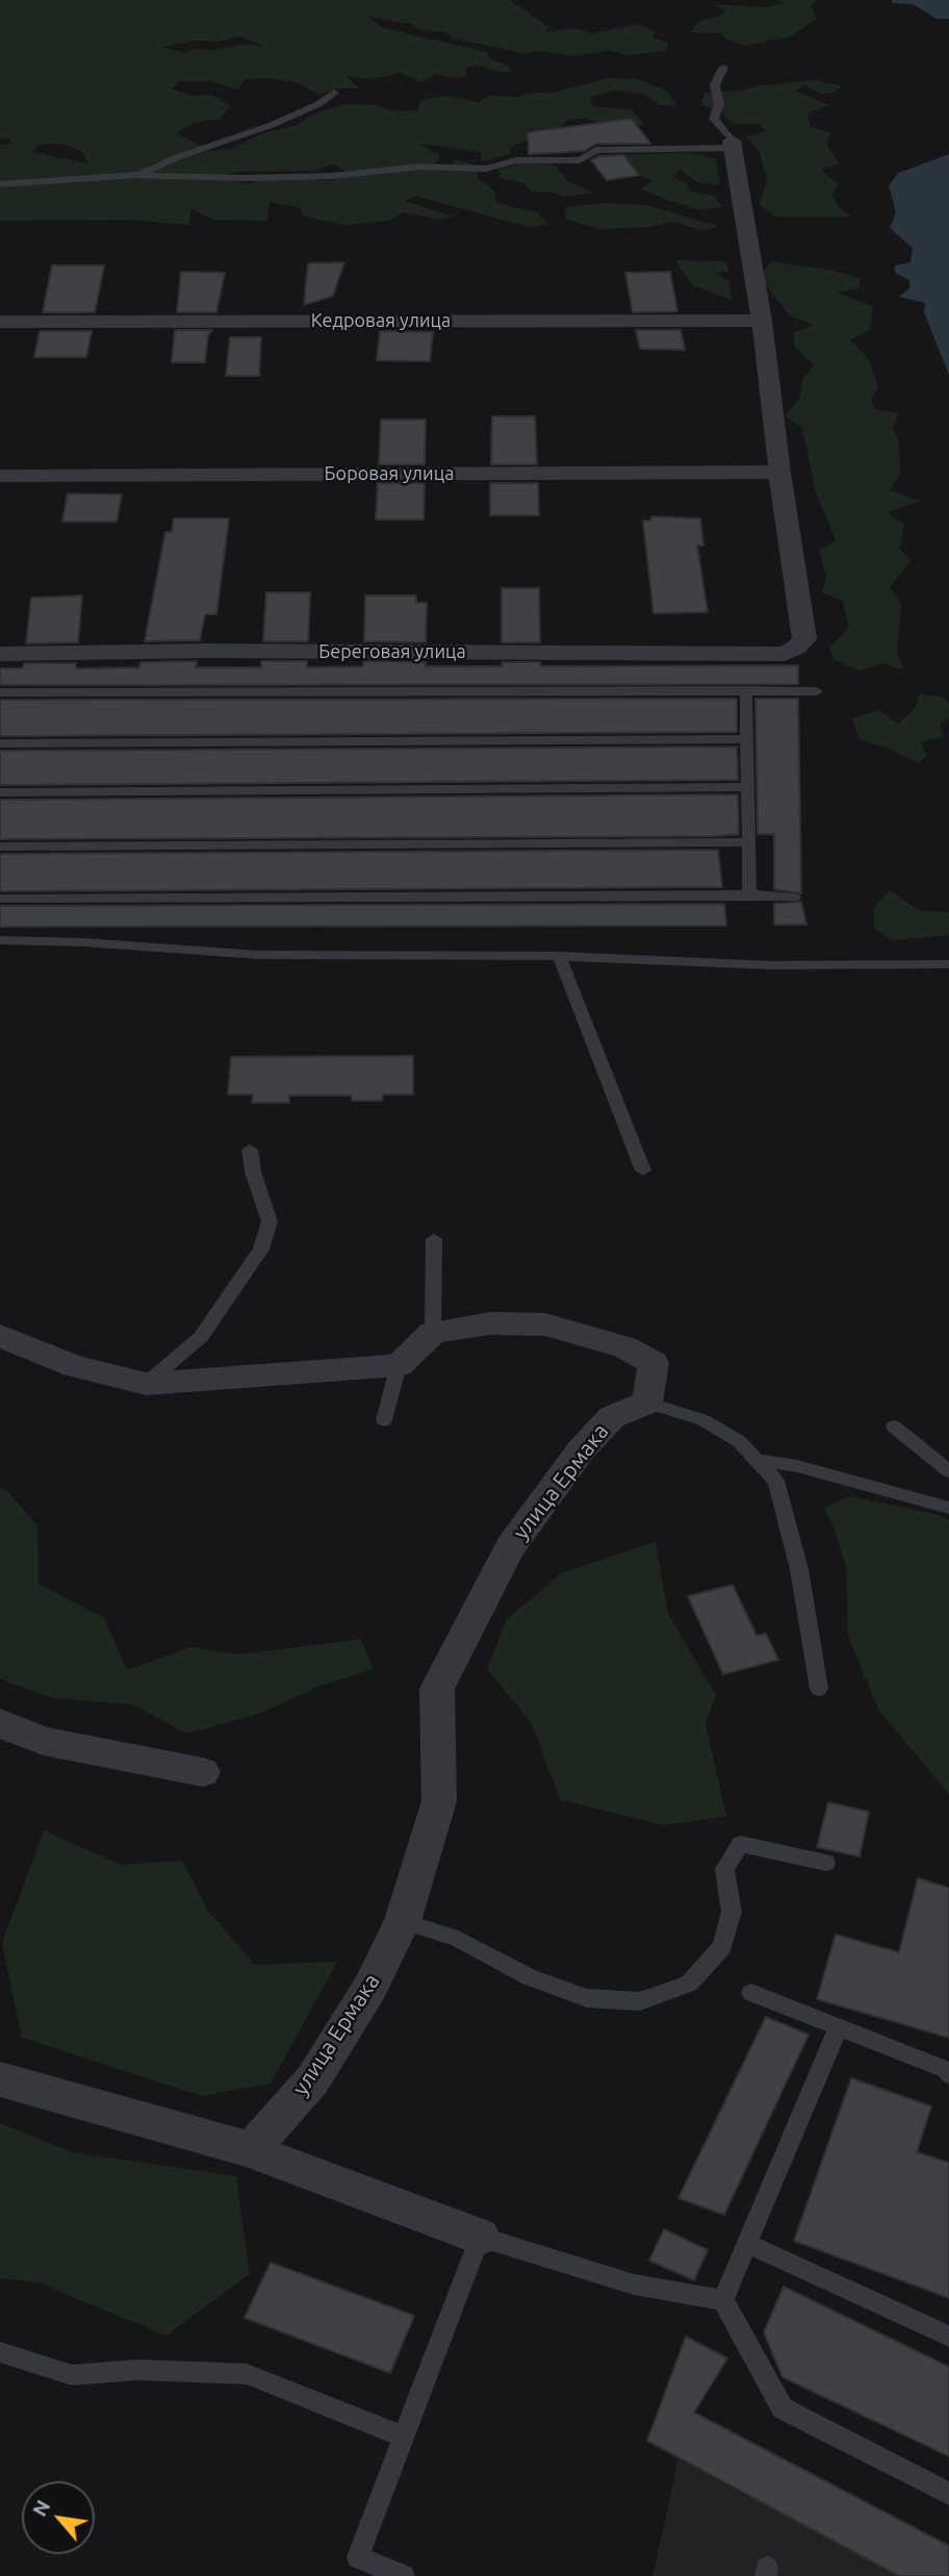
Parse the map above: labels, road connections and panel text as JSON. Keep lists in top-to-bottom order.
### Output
{
  "streets": {
    "street": [
      "Кедровая улица",
      "Боровая улица",
      "Береговая улица",
      "улица Ермака"
    ]
  },
  "crossings": [
    ["Боровая улица", "Береговая улица"]
  ],
  "north": "top left"
}
